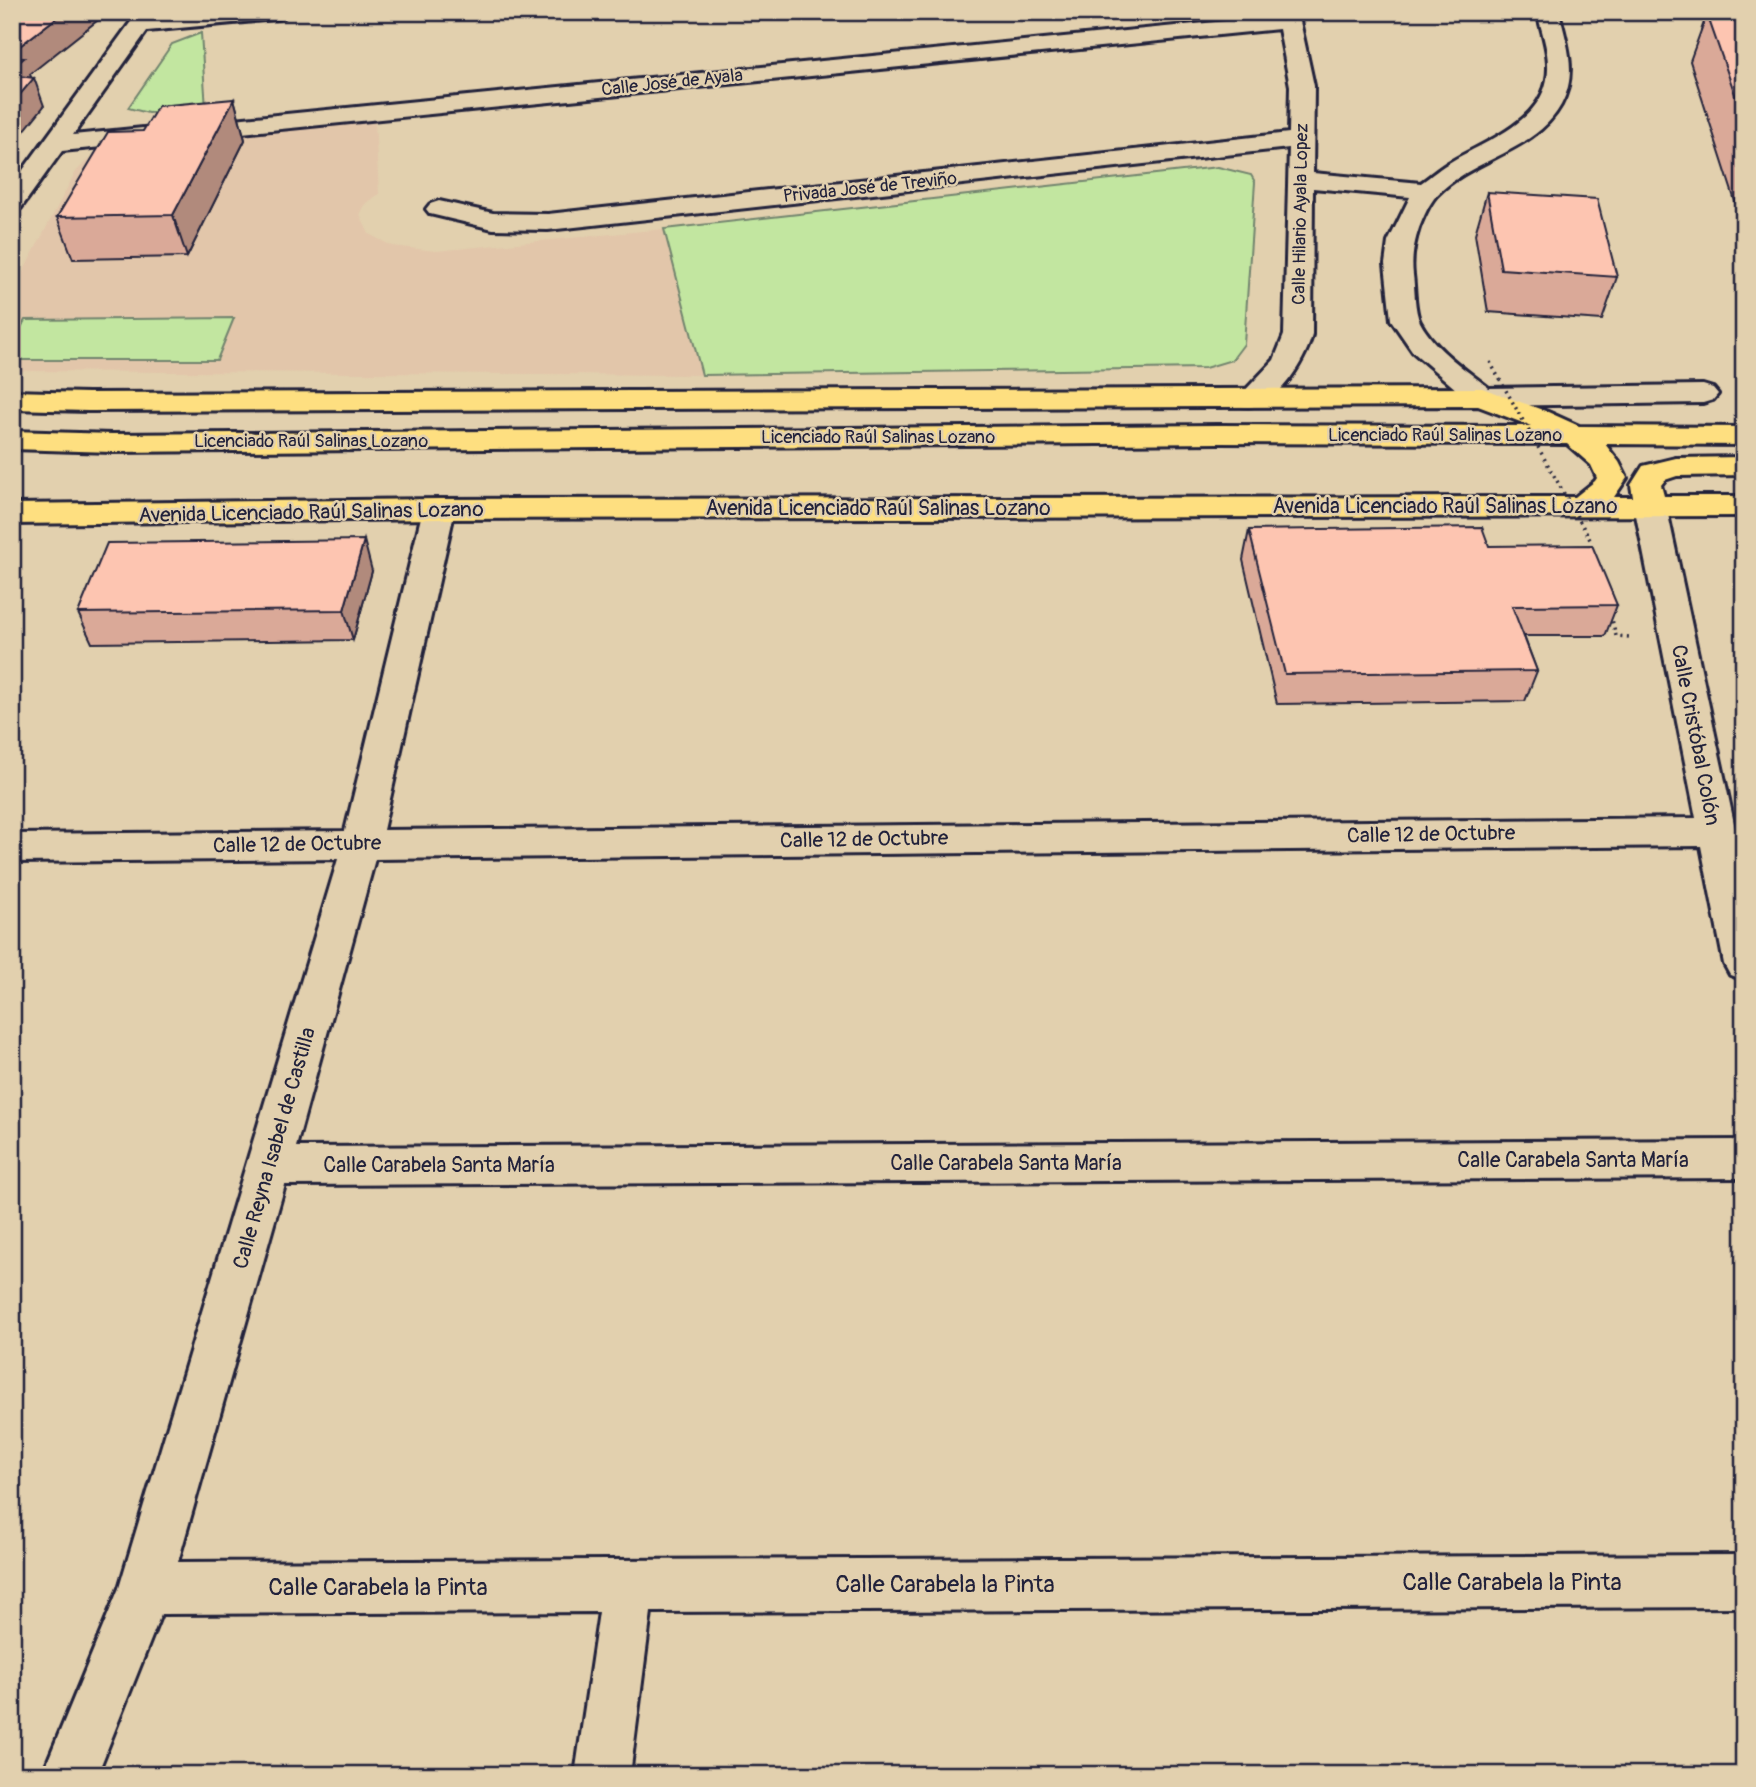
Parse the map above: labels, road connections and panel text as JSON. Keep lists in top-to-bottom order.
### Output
{
  "streets": {
    "main road": ["Licenciado Raúl Salinas Lozano", "Avenida Licenciado Raúl Salinas Lozano"],
    "street": [
      "Calle José de Ayala",
      "Privada José de Treviño",
      "Calle Hilario Ayala Lopez",
      "Calle Cristóbal Colón",
      "Calle 12 de Octubre",
      "Calle Reyna Isabel de Castilla",
      "Calle Carabela Santa María",
      "Calle Carabela la Pinta"
    ]
  },
  "crossings": [
    ["Calle José de Ayala", "Calle Hilario Ayala Lopez"],
    ["Privada José de Treviño", "Calle Hilario Ayala Lopez"],
    ["Avenida Licenciado Raúl Salinas Lozano", "Calle Cristóbal Colón"],
    ["Avenida Licenciado Raúl Salinas Lozano", "Calle Reyna Isabel de Castilla"],
    ["Calle Cristóbal Colón", "Calle 12 de Octubre"],
    ["Calle 12 de Octubre", "Calle Reyna Isabel de Castilla"],
    ["Calle Reyna Isabel de Castilla", "Calle Carabela Santa María"],
    ["Calle Reyna Isabel de Castilla", "Calle Carabela la Pinta"]
  ]
}
